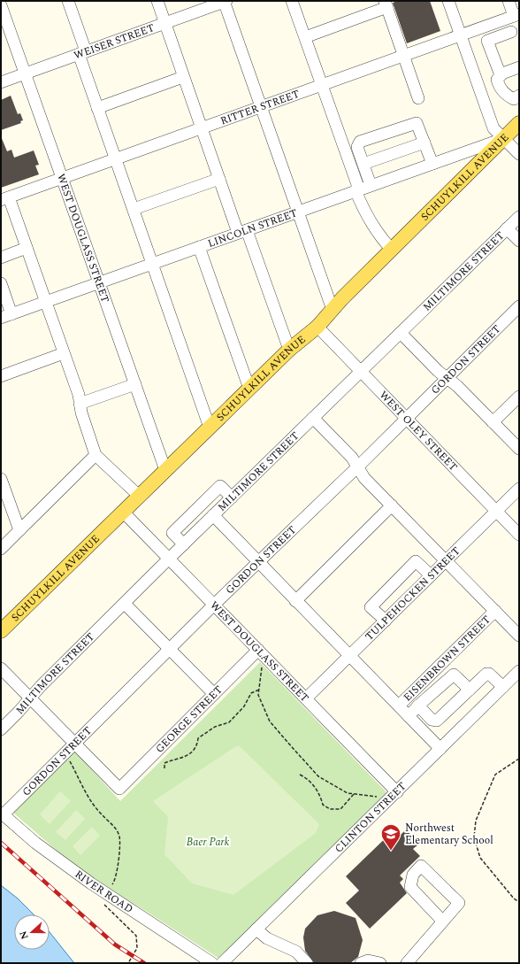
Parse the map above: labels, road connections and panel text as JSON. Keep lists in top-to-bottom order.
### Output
{
  "streets": {
    "main road": ["SCHUYLKILL AVENUE"],
    "street": [
      "WEISER STREET",
      "RITTER STREET",
      "LINCOLN STREET",
      "WEST DOUGLASS STREET",
      "MILTIMORE STREET",
      "GORDON STREET",
      "WEST OLEY STREET",
      "TULPEHOCKEN STREET",
      "EISENBROWN STREET",
      "GEORGE STREET",
      "CLINTON STREET",
      "RIVER ROAD"
    ]
  },
  "crossings": [
    ["WEISER STREET", "WEST DOUGLASS STREET"],
    ["RITTER STREET", "WEST DOUGLASS STREET"],
    ["SCHUYLKILL AVENUE", "LINCOLN STREET"],
    ["SCHUYLKILL AVENUE", "WEST DOUGLASS STREET"],
    ["SCHUYLKILL AVENUE", "WEST OLEY STREET"],
    ["LINCOLN STREET", "WEST DOUGLASS STREET"],
    ["WEST DOUGLASS STREET", "MILTIMORE STREET"],
    ["WEST DOUGLASS STREET", "GORDON STREET"],
    ["WEST DOUGLASS STREET", "TULPEHOCKEN STREET"],
    ["WEST DOUGLASS STREET", "GEORGE STREET"],
    ["WEST DOUGLASS STREET", "CLINTON STREET"],
    ["MILTIMORE STREET", "WEST OLEY STREET"],
    ["GORDON STREET", "WEST OLEY STREET"],
    ["GORDON STREET", "GEORGE STREET"],
    ["GORDON STREET", "RIVER ROAD"],
    ["WEST OLEY STREET", "TULPEHOCKEN STREET"]
  ],
  "parks": ["Baer Park"],
  "places": {
    "school or university": ["Northwest Elementary School"]
  },
  "north": "left"
}
